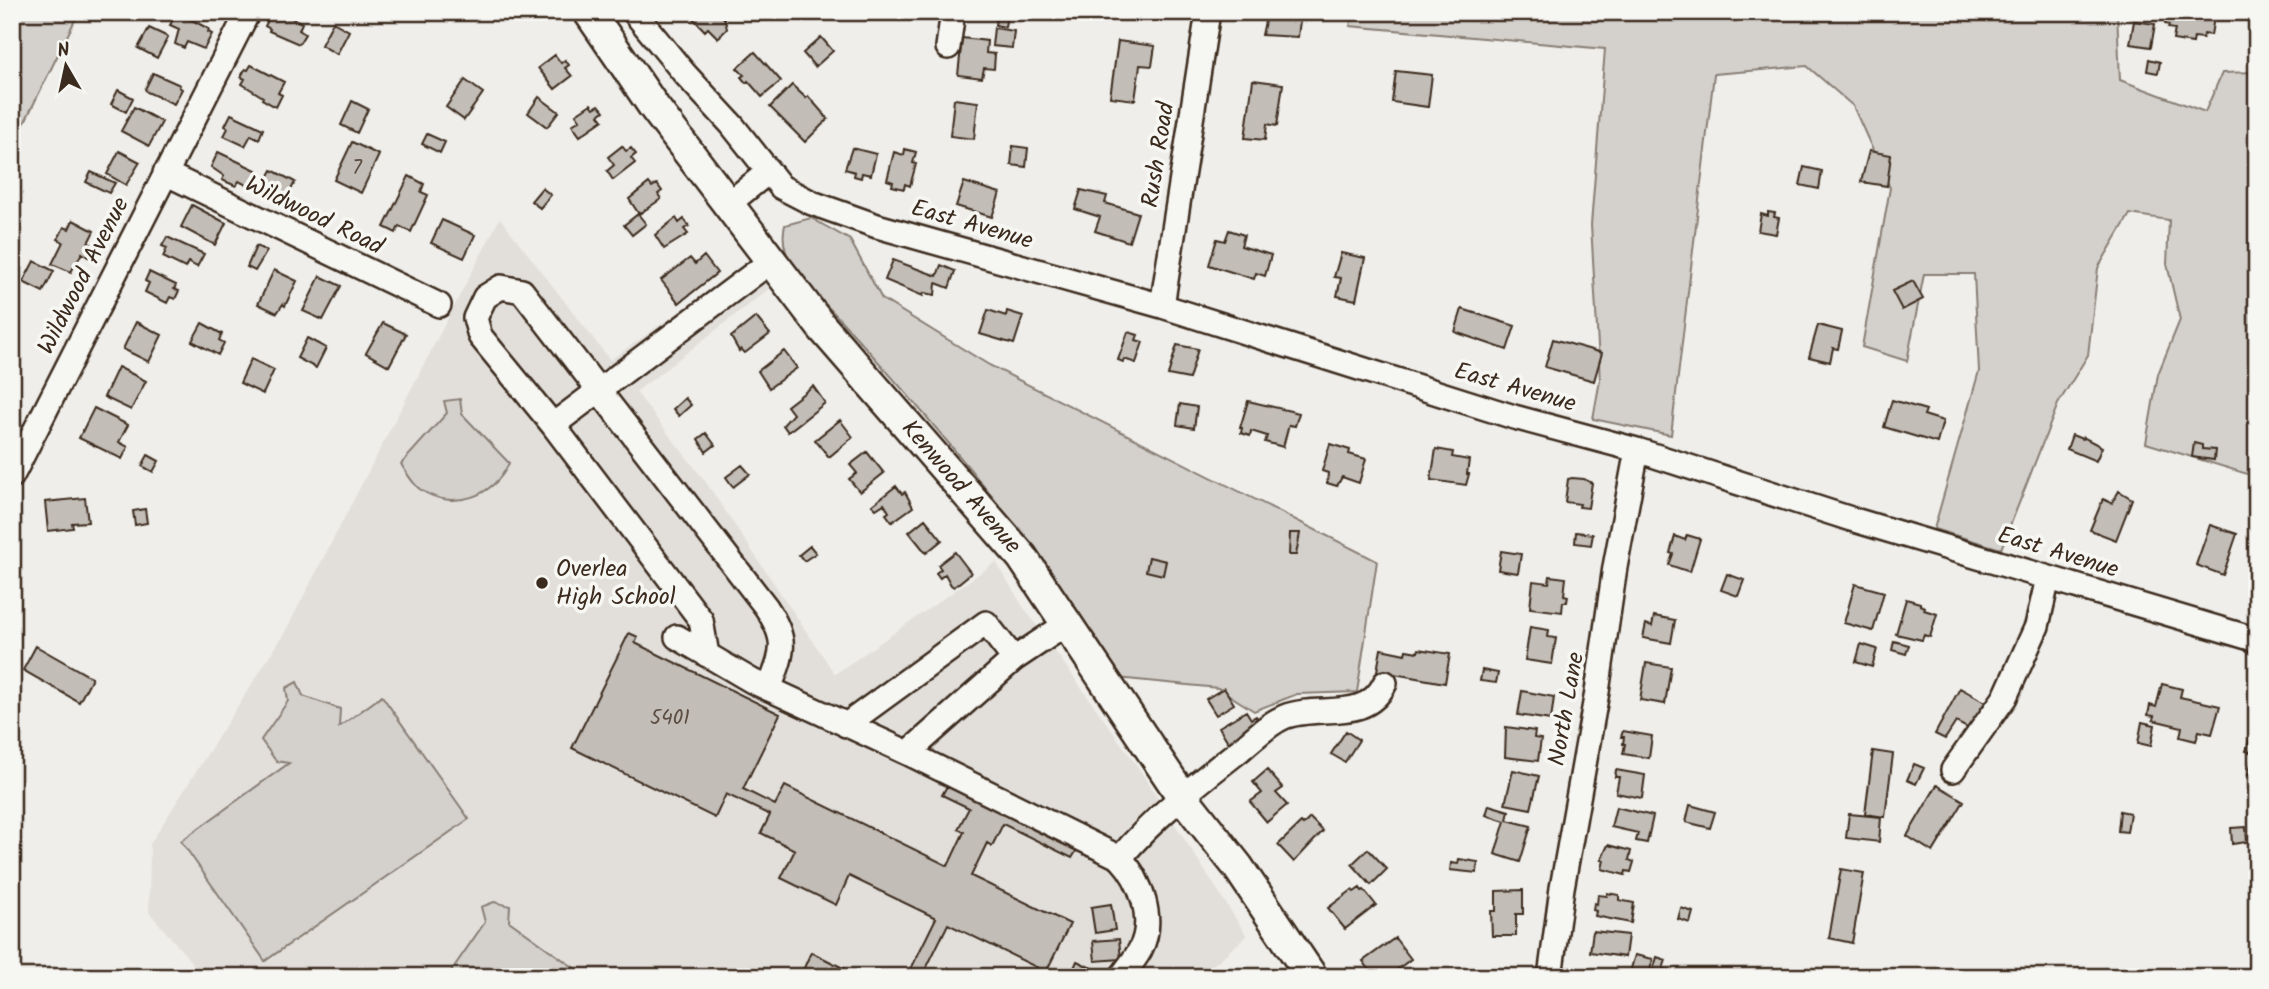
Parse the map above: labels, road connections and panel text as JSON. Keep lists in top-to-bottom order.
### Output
{
  "streets": {
    "main road": ["Kenwood Avenue"],
    "street": [
      "Rush Road",
      "Wildwood Road",
      "East Avenue",
      "Wildwood Avenue",
      "North Lane"
    ]
  },
  "crossings": [
    ["Rush Road", "East Avenue"],
    ["Wildwood Road", "Wildwood Avenue"],
    ["East Avenue", "North Lane"]
  ],
  "places": ["Overlea High School"],
  "house_numbers": ["7", "5401"],
  "north": "top"
}
